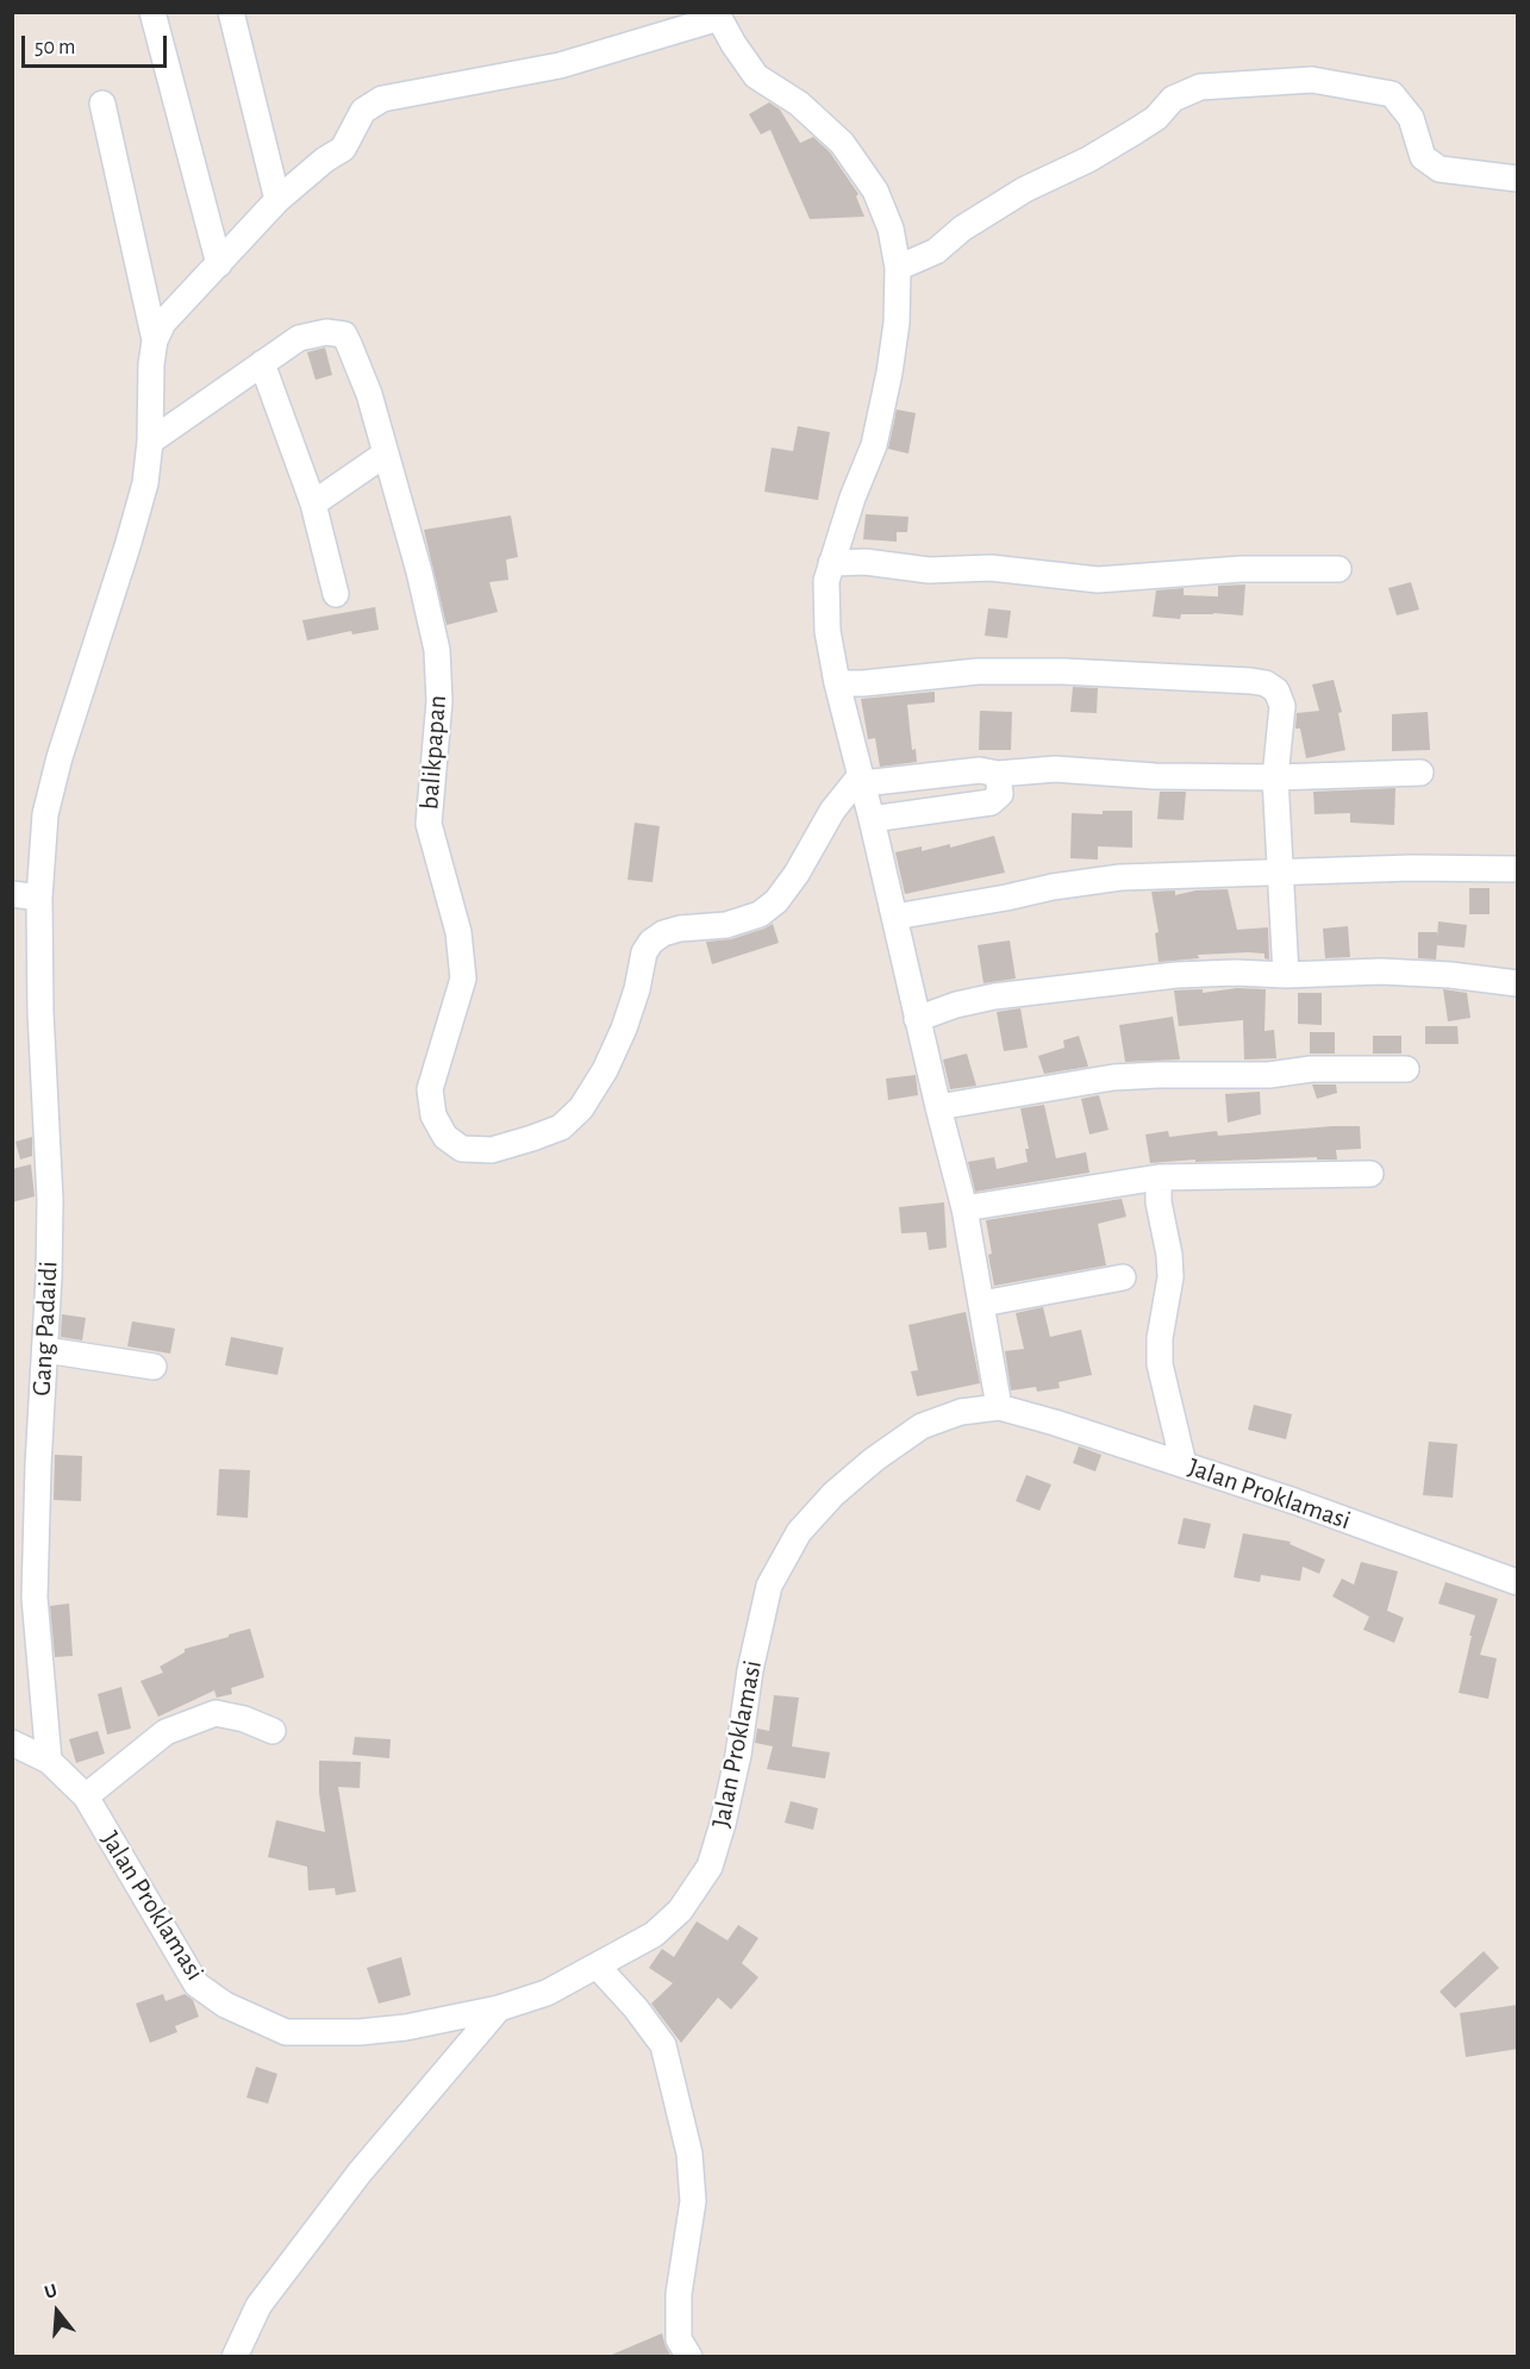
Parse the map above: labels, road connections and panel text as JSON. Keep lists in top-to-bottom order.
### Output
{
  "streets": {
    "street": ["balikpapan", "Gang Padaidi", "Jalan Proklamasi"]
  },
  "crossings": [
    ["balikpapan", "Gang Padaidi"],
    ["Gang Padaidi", "Jalan Proklamasi"]
  ],
  "scale_bar": "50 m",
  "north": "top"
}
